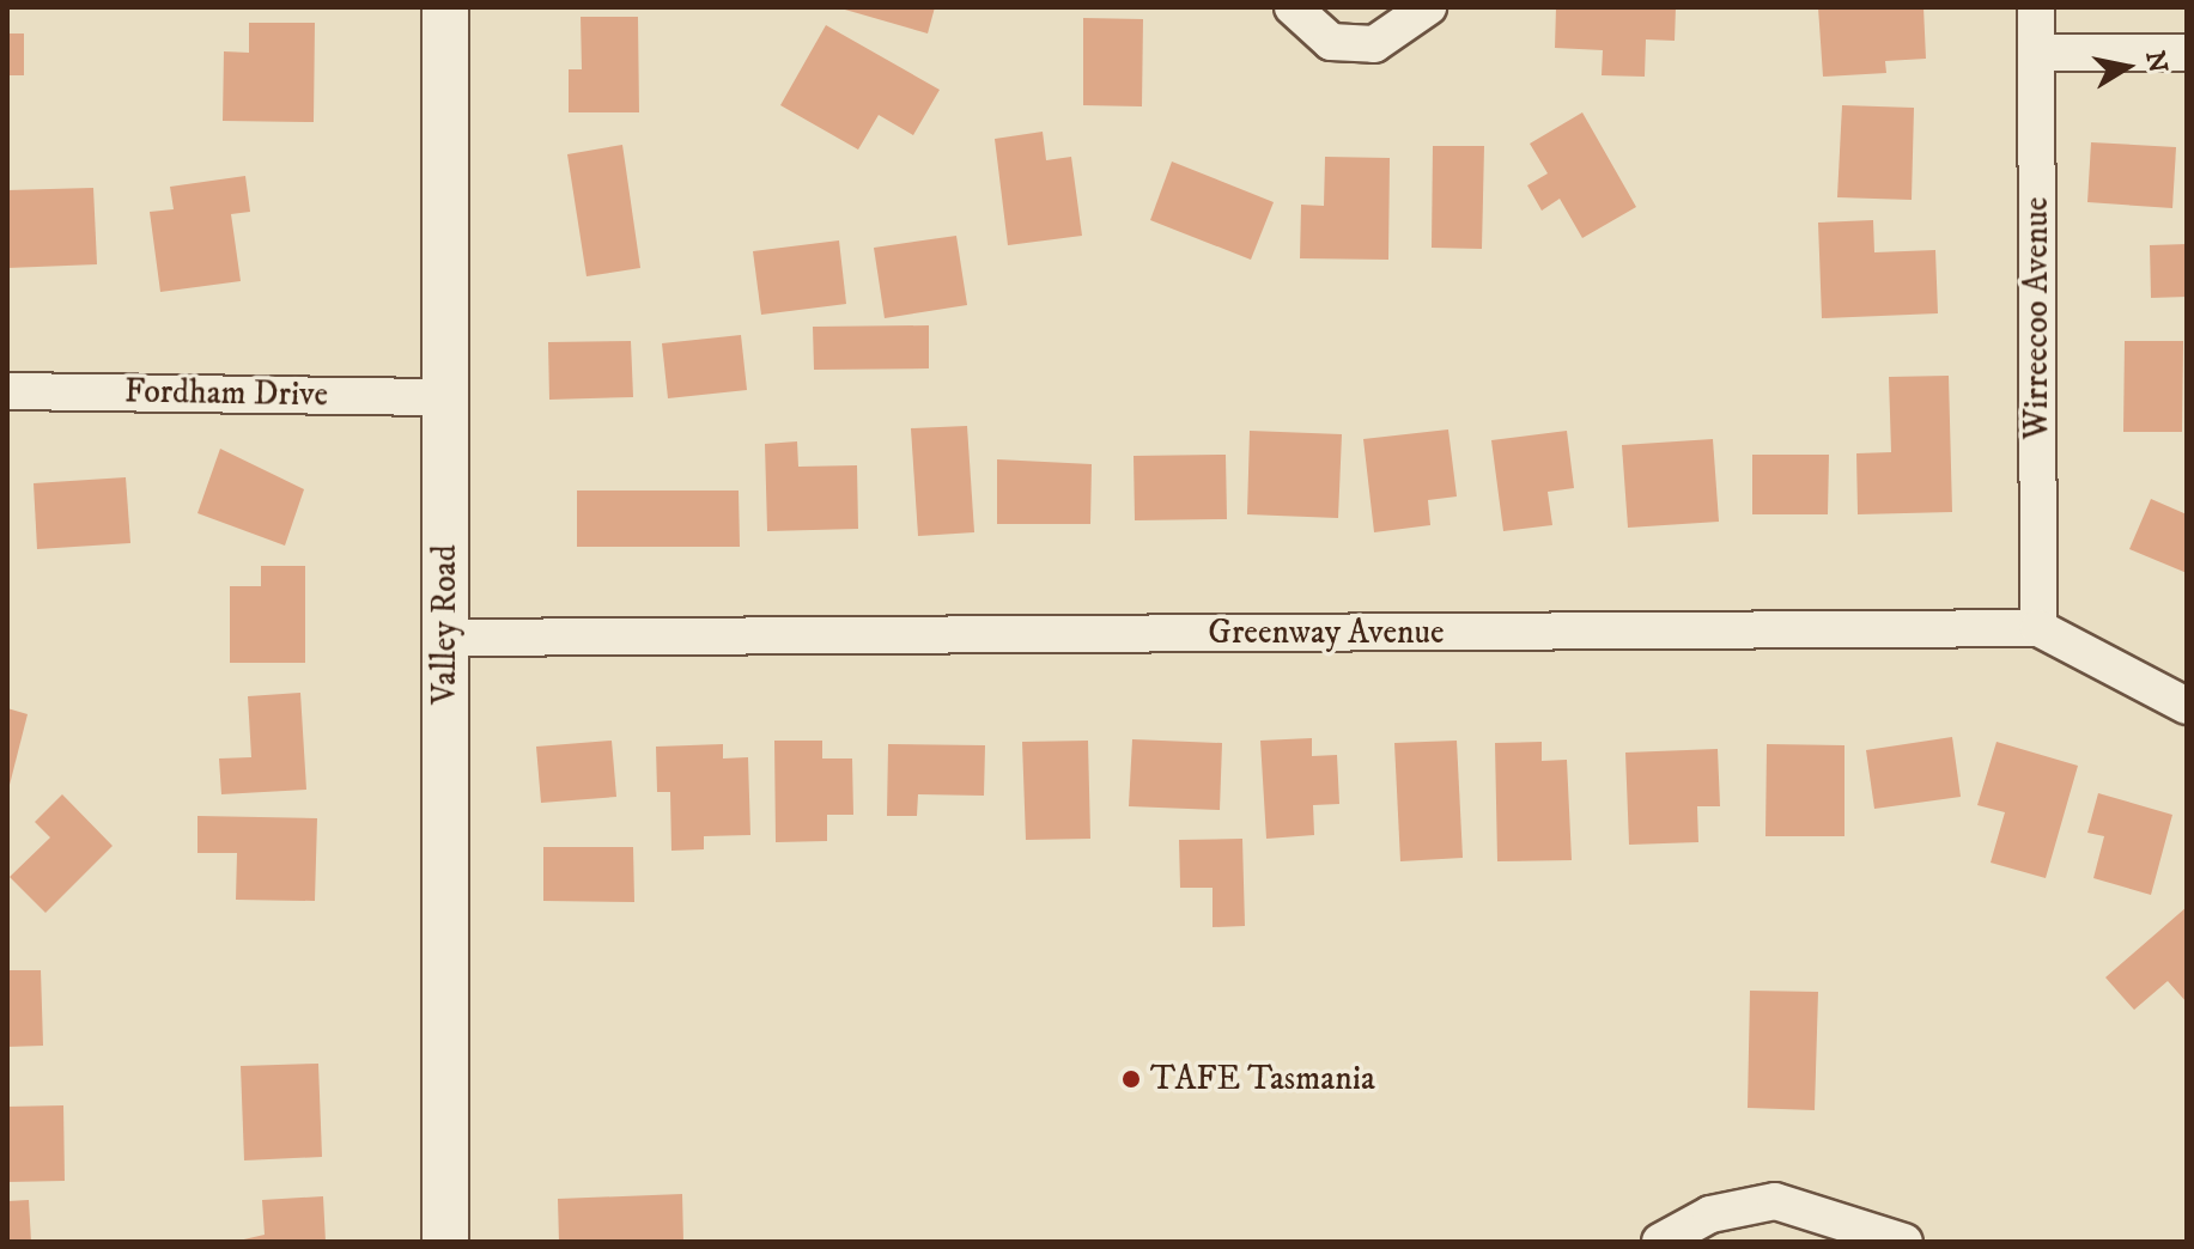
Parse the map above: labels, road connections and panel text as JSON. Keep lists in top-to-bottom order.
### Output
{
  "streets": {
    "street": [
      "Wirreecoo Avenue",
      "Fordham Drive",
      "Valley Road",
      "Greenway Avenue"
    ]
  },
  "crossings": [
    ["Wirreecoo Avenue", "Greenway Avenue"],
    ["Fordham Drive", "Valley Road"],
    ["Valley Road", "Greenway Avenue"]
  ],
  "places": ["TAFE Tasmania"],
  "north": "right"
}
